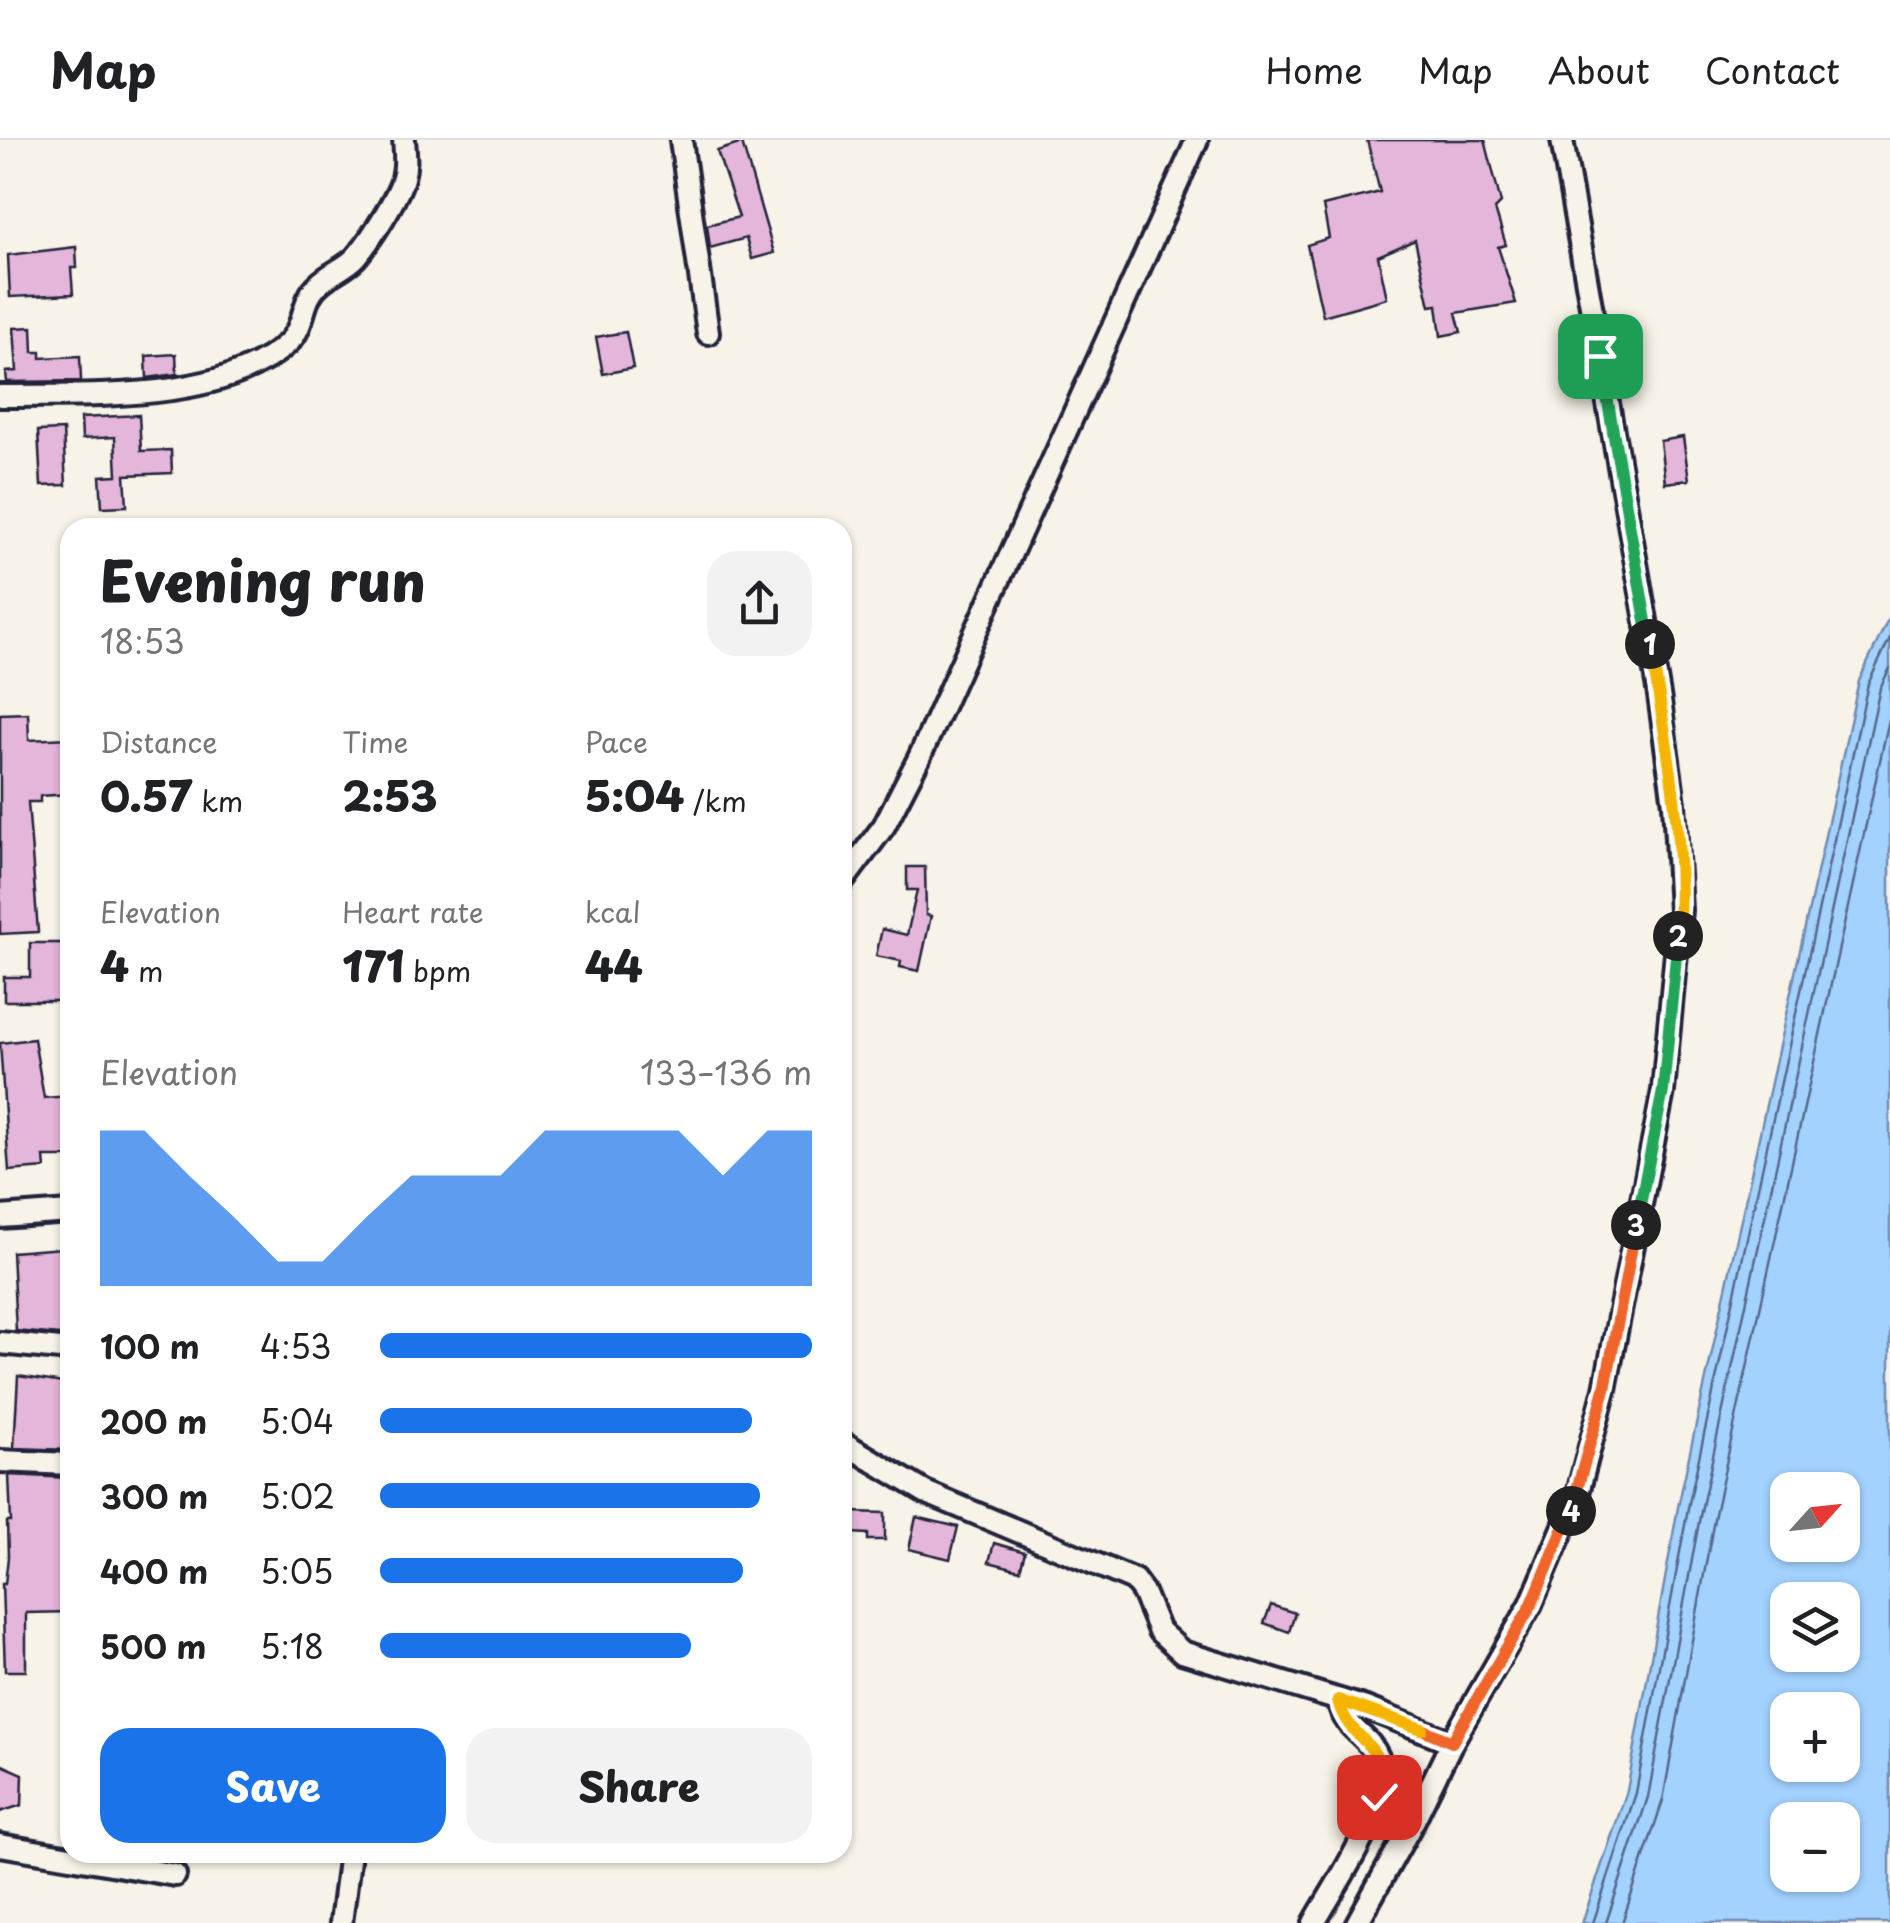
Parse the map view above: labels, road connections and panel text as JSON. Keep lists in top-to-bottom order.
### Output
{
  "north": "top right",
  "page": {
    "header": "Map",
    "nav": [
      "Home",
      "Map",
      "About",
      "Contact"
    ],
    "heading": ["Evening run", "18:53"],
    "pins": [
      "1",
      "2",
      "3",
      "4"
    ],
    "stats": [
      ["Distance", "0.57 km"],
      ["Time", "2:53"],
      ["Pace", "5:04 /km"],
      ["Elevation", "4 m"],
      ["Heart rate", "171 bpm"],
      ["kcal", "44"]
    ],
    "chart": ["Elevation", "133–136 m"],
    "list": [
      {
        "name": "100 m",
        "note": "4:53"
      },
      {
        "name": "200 m",
        "note": "5:04"
      },
      {
        "name": "300 m",
        "note": "5:02"
      },
      {
        "name": "400 m",
        "note": "5:05"
      },
      {
        "name": "500 m",
        "note": "5:18"
      }
    ],
    "map_buttons": ["+", "−"],
    "buttons": ["Save", "Share"]
  }
}
